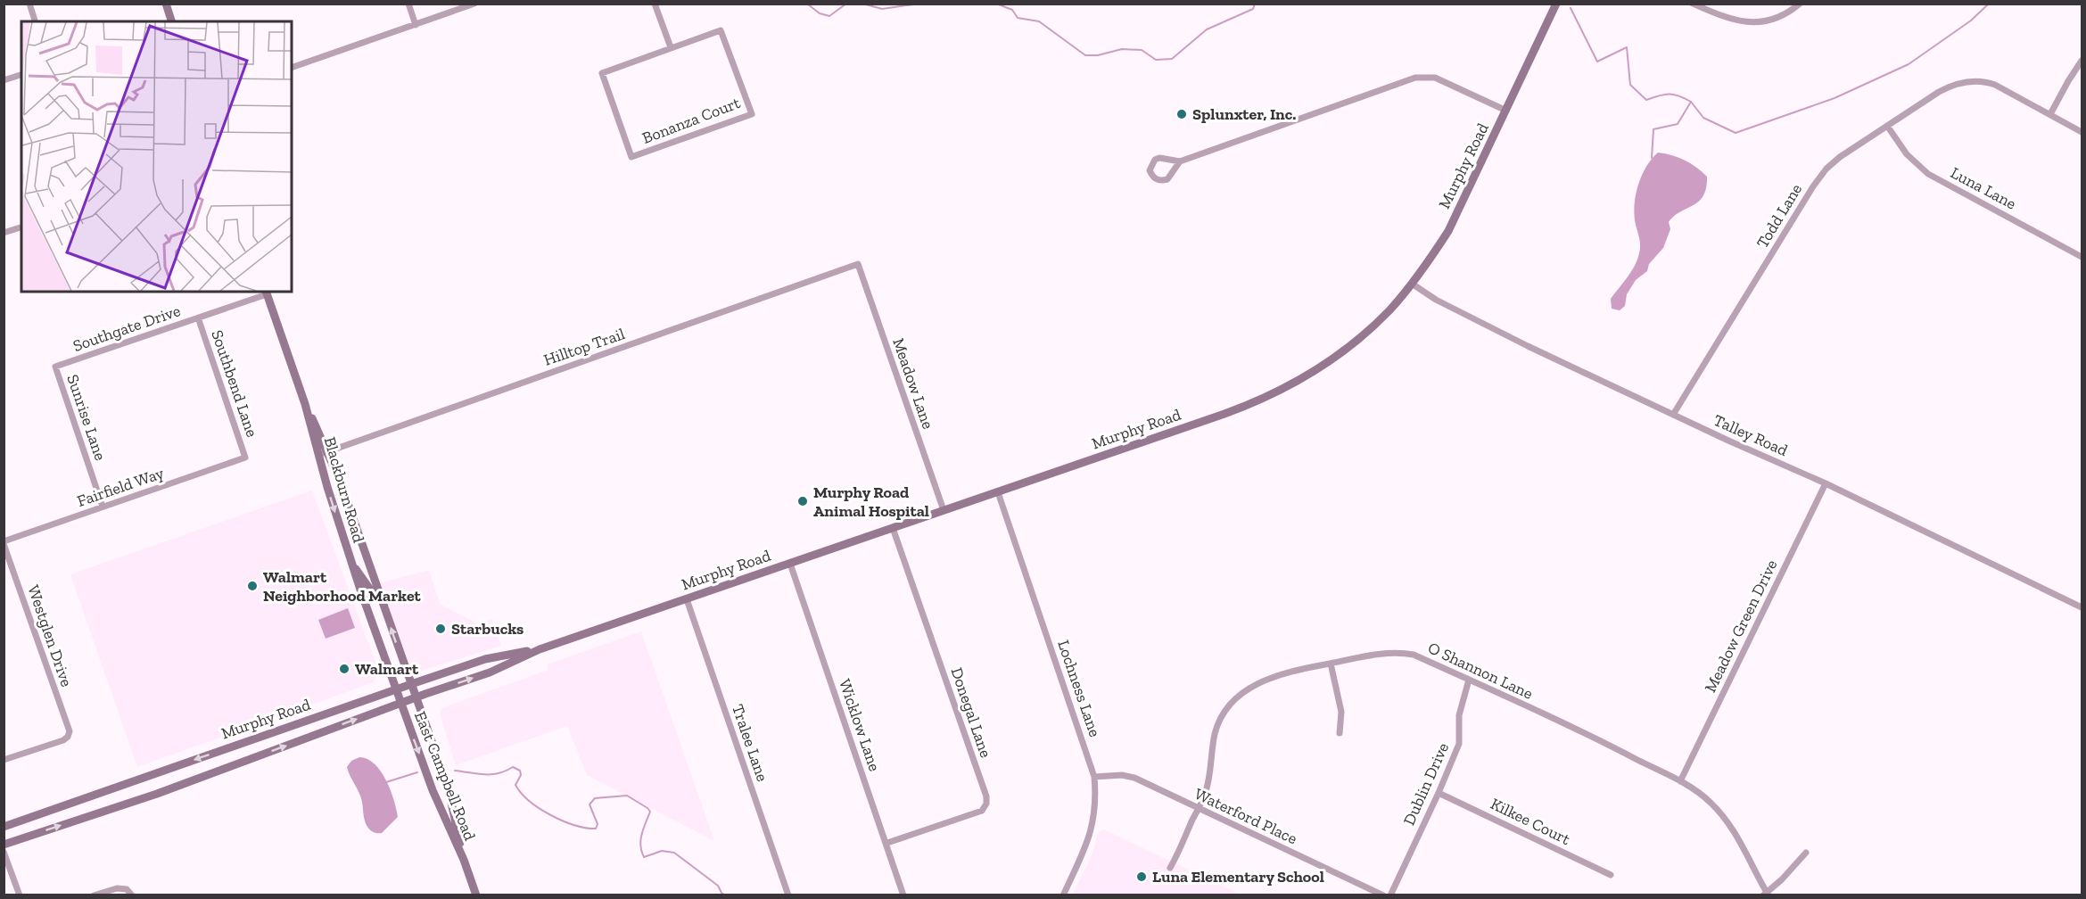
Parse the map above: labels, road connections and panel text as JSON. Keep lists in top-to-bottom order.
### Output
{
  "streets": {
    "main road": ["Murphy Road", "Blackburn Road", "East Campbell Road"],
    "street": [
      "Bonanza Court",
      "Luna Lane",
      "Todd Lane",
      "Southgate Drive",
      "Hilltop Trail",
      "Southbend Lane",
      "Meadow Lane",
      "Sunrise Lane",
      "Talley Road",
      "Fairfield Way",
      "Meadow Green Drive",
      "Westglen Drive",
      "O Shannon Lane",
      "Lochness Lane",
      "Donegal Lane",
      "Wicklow Lane",
      "Tralee Lane",
      "Dublin Drive",
      "Waterford Place",
      "Kilkee Court"
    ]
  },
  "crossings": [
    ["Murphy Road", "Meadow Lane"],
    ["Murphy Road", "Talley Road"],
    ["Murphy Road", "Blackburn Road"],
    ["Murphy Road", "Lochness Lane"],
    ["Murphy Road", "Donegal Lane"],
    ["Murphy Road", "Wicklow Lane"],
    ["Murphy Road", "Tralee Lane"],
    ["Murphy Road", "East Campbell Road"],
    ["Luna Lane", "Todd Lane"],
    ["Todd Lane", "Talley Road"],
    ["Southgate Drive", "Southbend Lane"],
    ["Southgate Drive", "Sunrise Lane"],
    ["Southgate Drive", "Blackburn Road"],
    ["Hilltop Trail", "Meadow Lane"],
    ["Hilltop Trail", "Blackburn Road"],
    ["Southbend Lane", "Fairfield Way"],
    ["Sunrise Lane", "Fairfield Way"],
    ["Talley Road", "Meadow Green Drive"],
    ["Fairfield Way", "Westglen Drive"],
    ["Blackburn Road", "East Campbell Road"],
    ["Meadow Green Drive", "O Shannon Lane"],
    ["O Shannon Lane", "Dublin Drive"],
    ["O Shannon Lane", "Waterford Place"],
    ["Lochness Lane", "Waterford Place"],
    ["Donegal Lane", "Wicklow Lane"],
    ["Dublin Drive", "Kilkee Court"]
  ],
  "places": [
    "Splunxter, Inc.",
    "Murphy Road Animal Hospital",
    "Walmart Neighborhood Market",
    "Starbucks",
    "Walmart",
    "Luna Elementary School"
  ]
}
